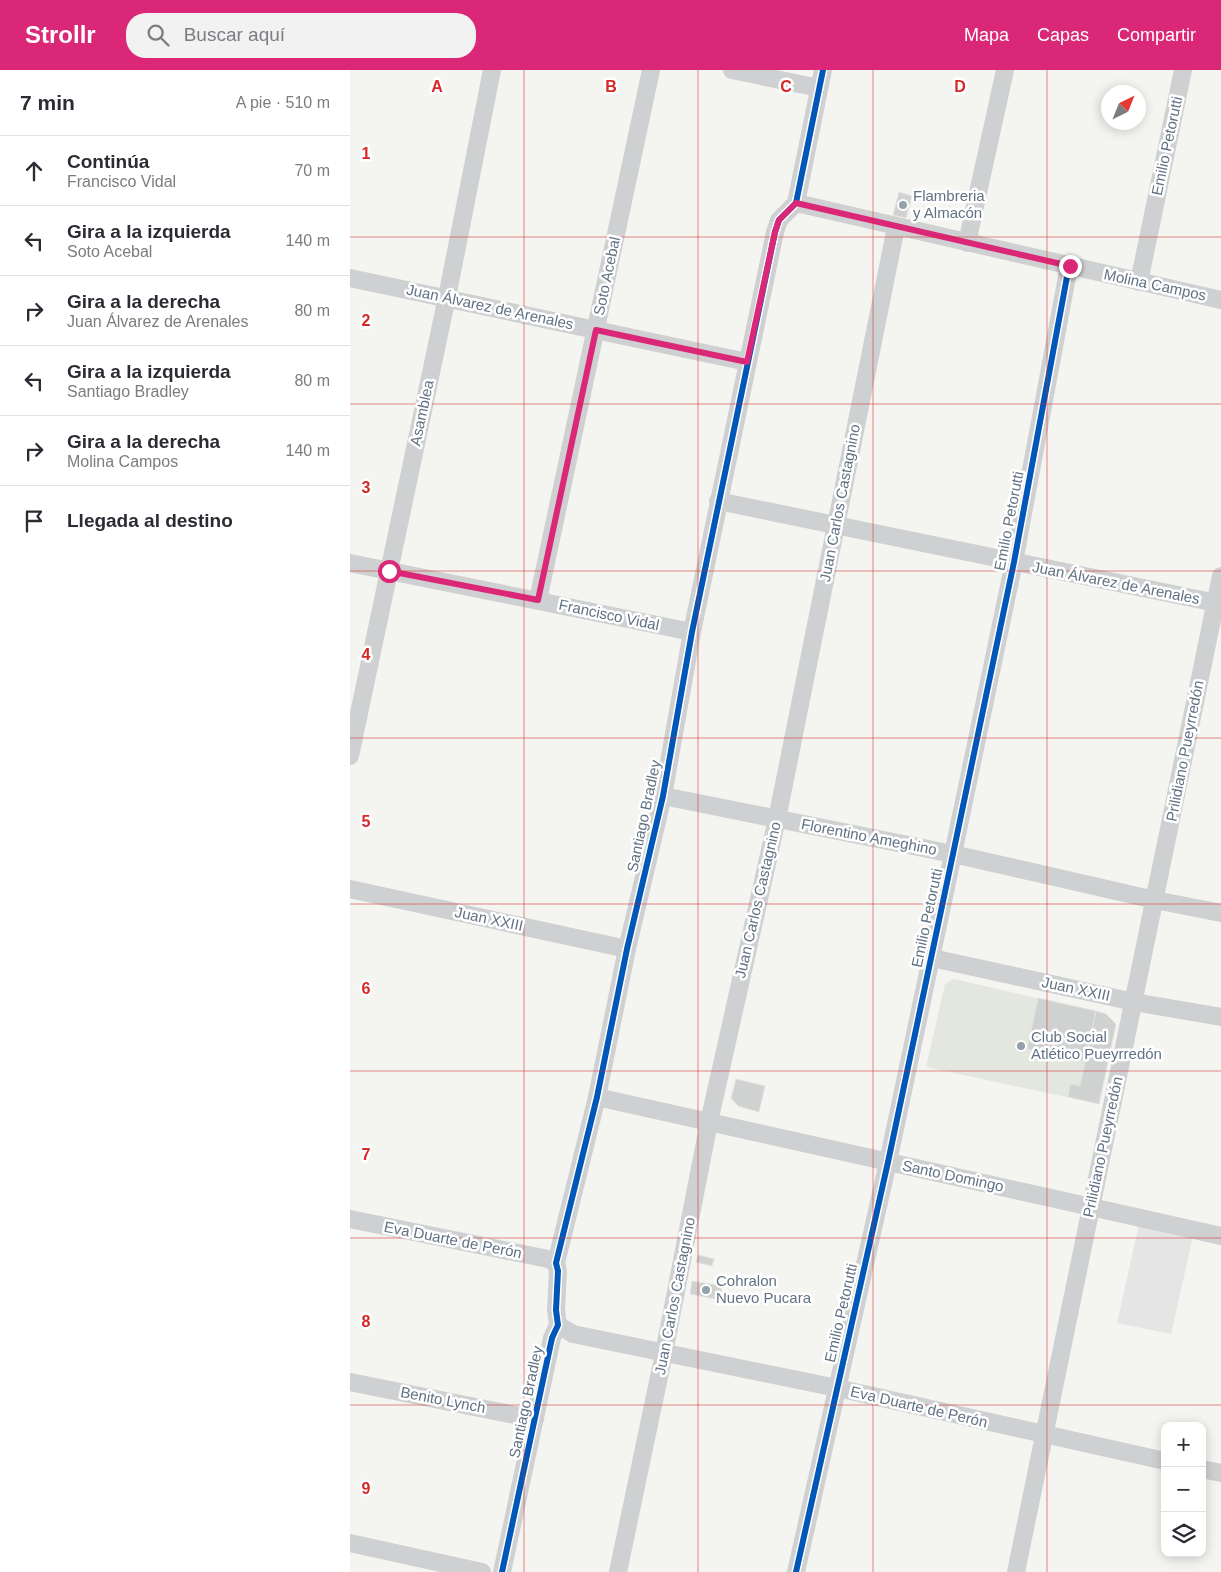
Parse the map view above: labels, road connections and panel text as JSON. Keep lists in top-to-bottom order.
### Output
{
  "streets": {
    "street": [
      "Emilio Petorutti",
      "Soto Acebal",
      "Molina Campos",
      "Juan Álvarez de Arenales",
      "Asamblea",
      "Juan Carlos Castagnino",
      "Francisco Vidal",
      "Prilidiano Pueyrredón",
      "Santiago Bradley",
      "Florentino Ameghino",
      "Juan XXIII",
      "Santo Domingo",
      "Eva Duarte de Perón",
      "Benito Lynch"
    ]
  },
  "crossings": [
    ["Emilio Petorutti", "Molina Campos"],
    ["Emilio Petorutti", "Juan Álvarez de Arenales"],
    ["Emilio Petorutti", "Florentino Ameghino"],
    ["Emilio Petorutti", "Juan XXIII"],
    ["Emilio Petorutti", "Santo Domingo"],
    ["Emilio Petorutti", "Eva Duarte de Perón"],
    ["Soto Acebal", "Juan Álvarez de Arenales"],
    ["Soto Acebal", "Francisco Vidal"],
    ["Molina Campos", "Juan Carlos Castagnino"],
    ["Molina Campos", "Santiago Bradley"],
    ["Juan Álvarez de Arenales", "Asamblea"],
    ["Juan Álvarez de Arenales", "Juan Carlos Castagnino"],
    ["Juan Álvarez de Arenales", "Prilidiano Pueyrredón"],
    ["Juan Álvarez de Arenales", "Santiago Bradley"],
    ["Asamblea", "Francisco Vidal"],
    ["Juan Carlos Castagnino", "Florentino Ameghino"],
    ["Juan Carlos Castagnino", "Santo Domingo"],
    ["Juan Carlos Castagnino", "Eva Duarte de Perón"],
    ["Francisco Vidal", "Santiago Bradley"],
    ["Prilidiano Pueyrredón", "Florentino Ameghino"],
    ["Prilidiano Pueyrredón", "Juan XXIII"],
    ["Prilidiano Pueyrredón", "Santo Domingo"],
    ["Prilidiano Pueyrredón", "Eva Duarte de Perón"],
    ["Santiago Bradley", "Florentino Ameghino"],
    ["Santiago Bradley", "Juan XXIII"],
    ["Santiago Bradley", "Santo Domingo"],
    ["Santiago Bradley", "Eva Duarte de Perón"],
    ["Santiago Bradley", "Benito Lynch"]
  ],
  "places": ["Flambreria y Almacón", "Club Social Atlético Pueyrredón", "Cohralon Nuevo Pucara"],
  "north": "top right",
  "page": {
    "header": "Strollr",
    "search": "Buscar aquí",
    "nav": ["Mapa", "Capas", "Compartir"],
    "heading": ["7 min", "A pie · 510 m"],
    "list": [
      ["Continúa", "Francisco Vidal", "70 m"],
      ["Gira a la izquierda", "Soto Acebal", "140 m"],
      ["Gira a la derecha", "Juan Álvarez de Arenales", "80 m"],
      ["Gira a la izquierda", "Santiago Bradley", "80 m"],
      ["Gira a la derecha", "Molina Campos", "140 m"],
      "Llegada al destino"
    ],
    "map_buttons": ["+", "−"]
  },
  "grid": {
    "columns": [
      "A",
      "B",
      "C",
      "D"
    ],
    "rows": [
      "1",
      "2",
      "3",
      "4",
      "5",
      "6",
      "7",
      "8",
      "9"
    ]
  }
}
